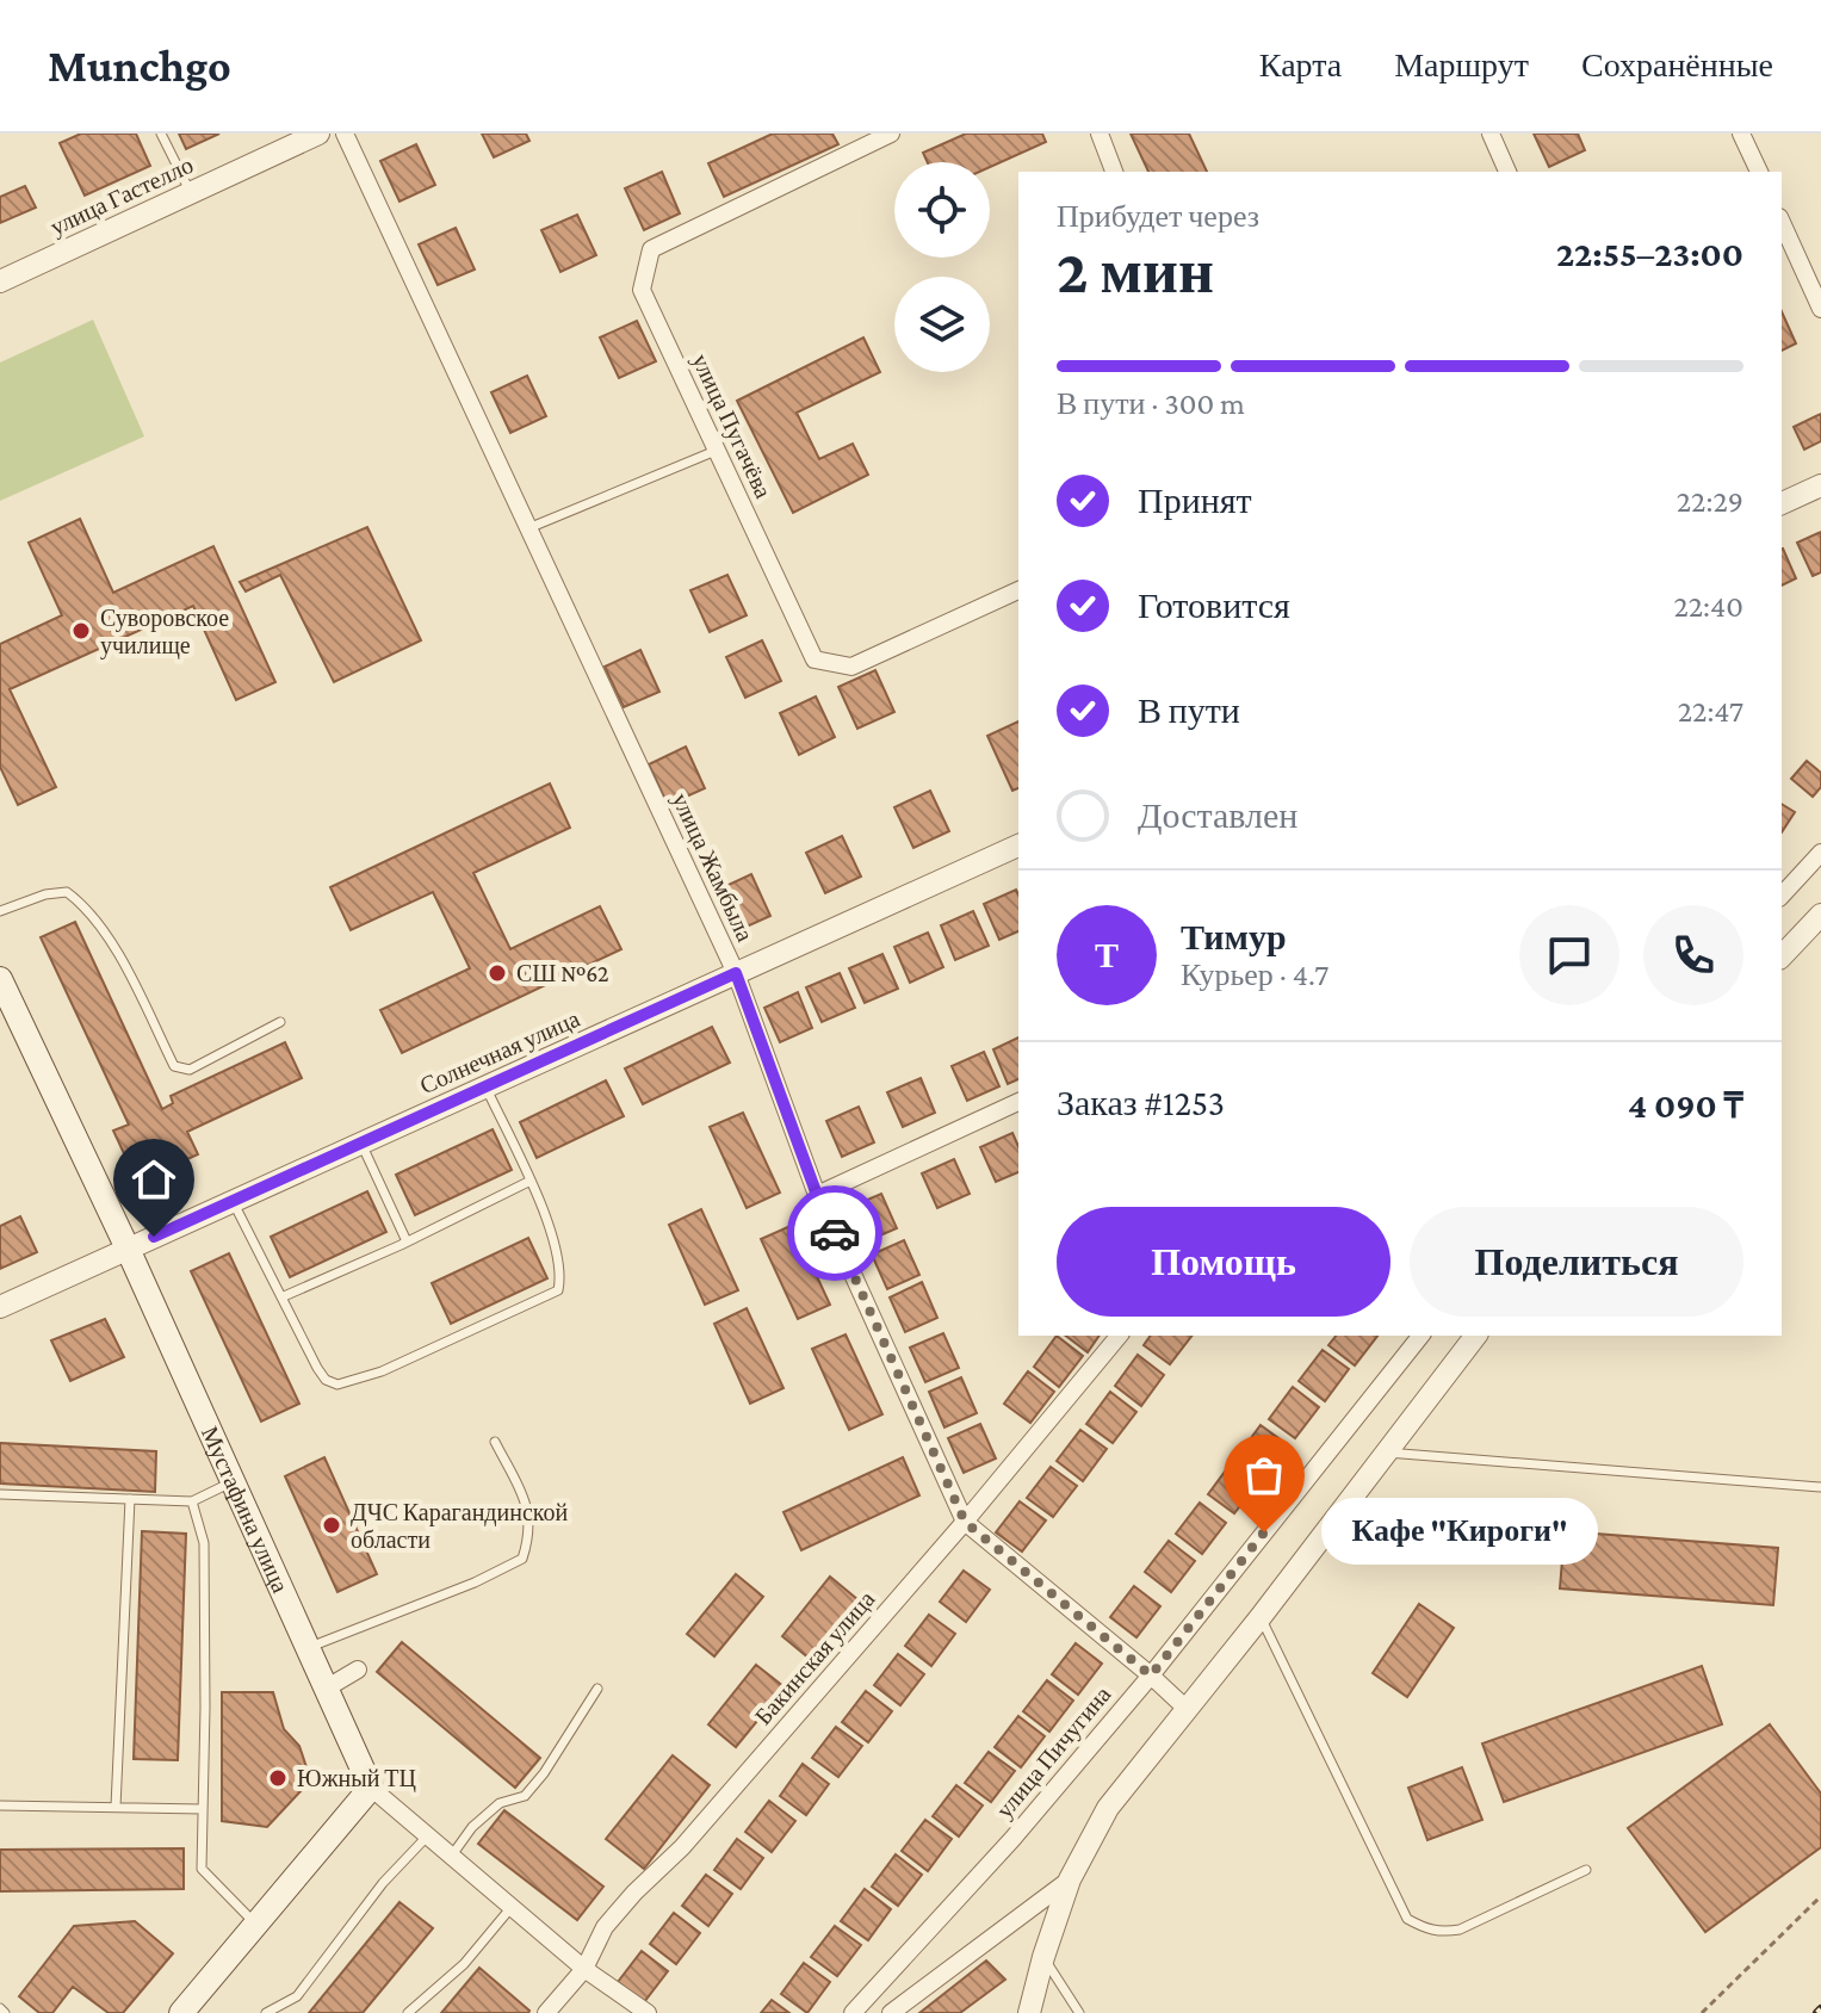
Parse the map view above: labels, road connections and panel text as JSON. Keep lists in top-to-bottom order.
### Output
{
  "streets": {
    "main road": ["Мустафина улица"],
    "street": [
      "улица Гастелло",
      "улица Пугачёва",
      "улица Жамбыла",
      "Солнечная улица",
      "Бакинская улица",
      "улица Пичугина"
    ]
  },
  "crossings": [
    ["улица Жамбыла", "Солнечная улица"],
    ["улица Жамбыла", "Бакинская улица"],
    ["улица Жамбыла", "улица Пичугина"],
    ["Солнечная улица", "Мустафина улица"],
    ["Мустафина улица", "Бакинская улица"]
  ],
  "places": [
    "Суворовское училище",
    "СШ №62",
    "ДЧС Карагандинской области",
    "Кафе \"Кироги\"",
    "Южный ТЦ"
  ],
  "page": {
    "header": "Munchgo",
    "nav": ["Карта", "Маршрут", "Сохранённые"],
    "heading": ["2 мин", "Прибудет через", "22:55–23:00"],
    "panel": [
      "Тимур",
      "Курьер · 4.7",
      "Заказ #1253",
      "4 090 ₸"
    ],
    "bar": "В пути · 300 m",
    "list": [
      ["Принят", "22:29"],
      ["Готовится", "22:40"],
      ["В пути", "22:47"],
      "Доставлен"
    ],
    "round": "Т",
    "buttons": ["Помощь", "Поделиться"],
    "bubble": "Кафе \"Кироги\""
  }
}
